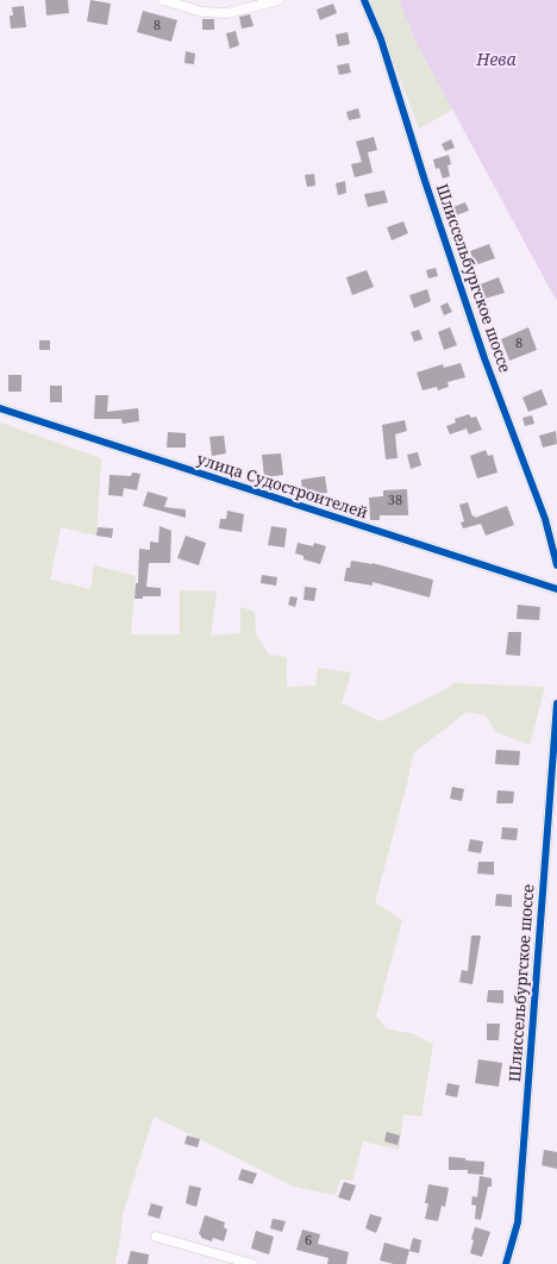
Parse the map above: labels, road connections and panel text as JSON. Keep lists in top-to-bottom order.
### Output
{
  "streets": {
    "street": ["Шлиссельбургское шоссе", "улица Судостроителей"]
  },
  "water": ["Нева"],
  "house_numbers": [
    "8",
    "8",
    "38",
    "6"
  ]
}
